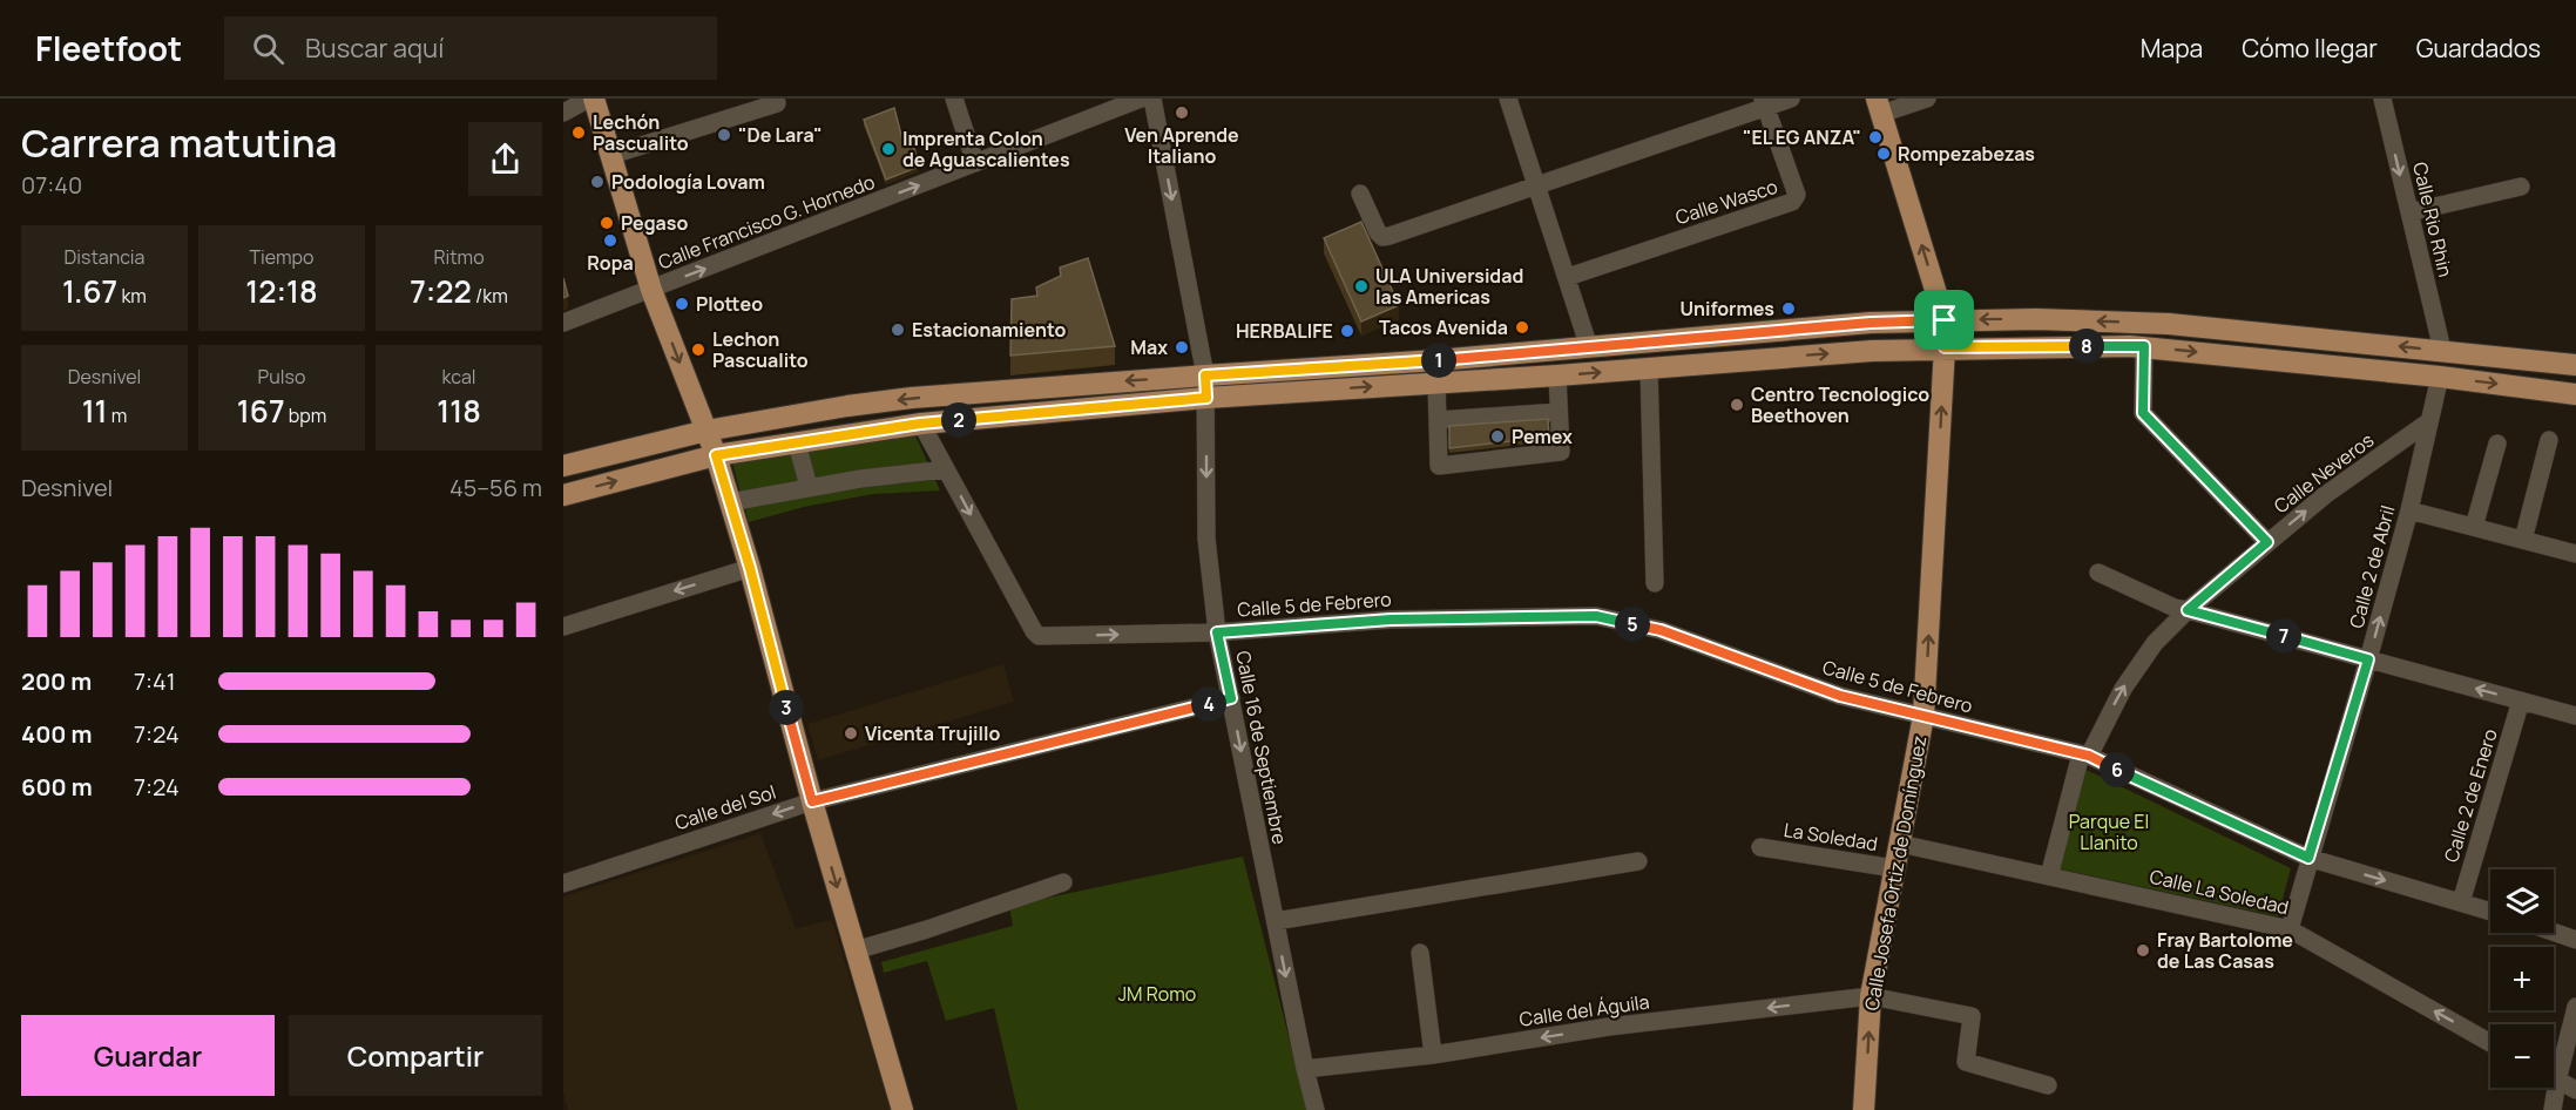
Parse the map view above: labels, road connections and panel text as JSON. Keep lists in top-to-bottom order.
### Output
{
  "streets": {
    "main road": ["Calle Josefa Ortiz de Domínguez"],
    "street": [
      "Calle Wasco",
      "Calle Rio Rhin",
      "Calle Francisco G. Hornedo",
      "Calle Neveros",
      "Calle 2 de Abril",
      "Calle 5 de Febrero",
      "Calle 16 de Septiembre",
      "Calle 2 de Enero",
      "Calle del Sol",
      "La Soledad",
      "Calle La Soledad",
      "Calle del Águila"
    ]
  },
  "crossings": [
    ["Calle Neveros", "Calle 2 de Abril"],
    ["Calle Neveros", "Calle 5 de Febrero"],
    ["Calle Neveros", "Calle La Soledad"],
    ["Calle 2 de Abril", "Calle 5 de Febrero"],
    ["Calle 2 de Abril", "Calle La Soledad"],
    ["Calle 5 de Febrero", "Calle 16 de Septiembre"],
    ["Calle 5 de Febrero", "Calle 2 de Enero"],
    ["Calle 5 de Febrero", "Calle Josefa Ortiz de Domínguez"],
    ["Calle 16 de Septiembre", "Calle del Sol"],
    ["Calle 16 de Septiembre", "Calle del Águila"],
    ["La Soledad", "Calle Josefa Ortiz de Domínguez"],
    ["Calle Josefa Ortiz de Domínguez", "Calle La Soledad"],
    ["Calle Josefa Ortiz de Domínguez", "Calle del Águila"]
  ],
  "one_way": [
    "Calle Rio Rhin",
    "Calle Neveros",
    "Calle 16 de Septiembre",
    "Calle del Sol",
    "Calle Josefa Ortiz de Domínguez",
    "Calle La Soledad"
  ],
  "parks": ["Parque El Llanito", "JM Romo"],
  "places": [
    "Ven Aprende Italiano",
    "Lechón Pascualito",
    "\"De Lara\"",
    "\"EL EG ANZA\"",
    "Imprenta Colon de Aguascalientes",
    "Rompezabezas",
    "Podología Lovam",
    "Pegaso",
    "Ropa",
    "ULA Universidad las Americas",
    "Plotteo",
    "Uniformes",
    "Tacos Avenida",
    "Estacionamiento",
    "HERBALIFE",
    "Max",
    "Lechon Pascualito",
    "Centro Tecnologico Beethoven",
    "Pemex",
    "Vicenta Trujillo",
    "Fray Bartolome de Las Casas"
  ],
  "page": {
    "header": "Fleetfoot",
    "search": "Buscar aquí",
    "nav": ["Mapa", "Cómo llegar", "Guardados"],
    "heading": ["Carrera matutina", "07:40"],
    "stats": [
      ["Distancia", "1.67 km"],
      ["Tiempo", "12:18"],
      ["Ritmo", "7:22 /km"],
      ["Desnivel", "11 m"],
      ["Pulso", "167 bpm"],
      ["kcal", "118"]
    ],
    "pins": [
      "8",
      "1",
      "2",
      "5",
      "7",
      "4",
      "3",
      "6"
    ],
    "chart": ["Desnivel", "45–56 m"],
    "list": [
      {
        "name": "200 m",
        "note": "7:41"
      },
      {
        "name": "400 m",
        "note": "7:24"
      },
      {
        "name": "600 m",
        "note": "7:24"
      }
    ],
    "map_buttons": ["+", "−"],
    "buttons": ["Guardar", "Compartir"]
  }
}
